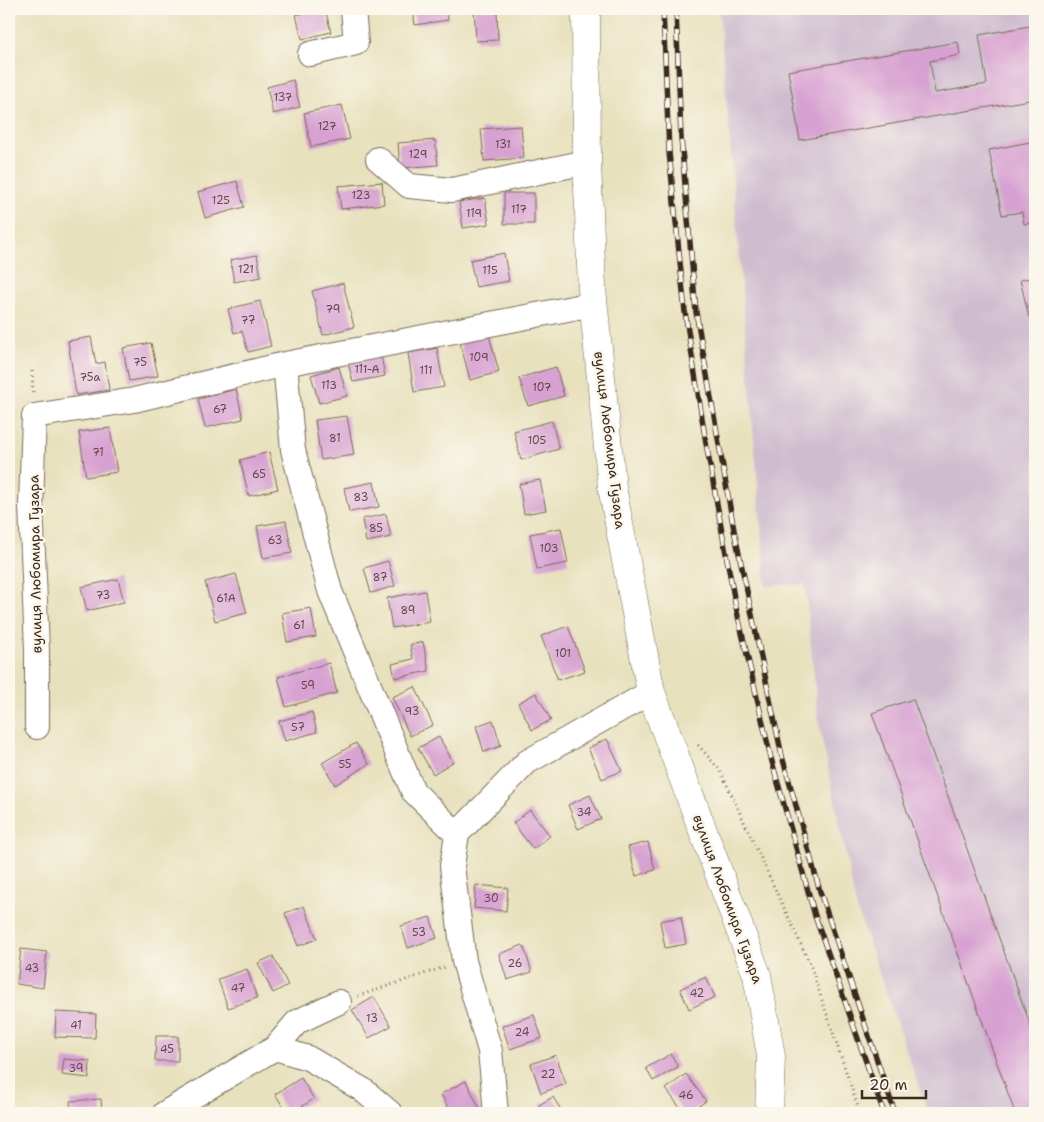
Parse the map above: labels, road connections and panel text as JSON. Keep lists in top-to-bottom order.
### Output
{
  "streets": {
    "main road": ["вулиця Любомира Гузара"]
  },
  "house_numbers": [
    "137",
    "127",
    "131",
    "129",
    "123",
    "125",
    "117",
    "119",
    "121",
    "115",
    "79",
    "77",
    "109",
    "75",
    "111-А",
    "111",
    "75а",
    "113",
    "107",
    "67",
    "81",
    "105",
    "71",
    "65",
    "83",
    "85",
    "63",
    "103",
    "87",
    "73",
    "61А",
    "89",
    "61",
    "101",
    "59",
    "93",
    "57",
    "55",
    "34",
    "30",
    "53",
    "26",
    "43",
    "47",
    "42",
    "13",
    "41",
    "24",
    "45",
    "39",
    "22",
    "46"
  ],
  "scale_bar": "20 m"
}
